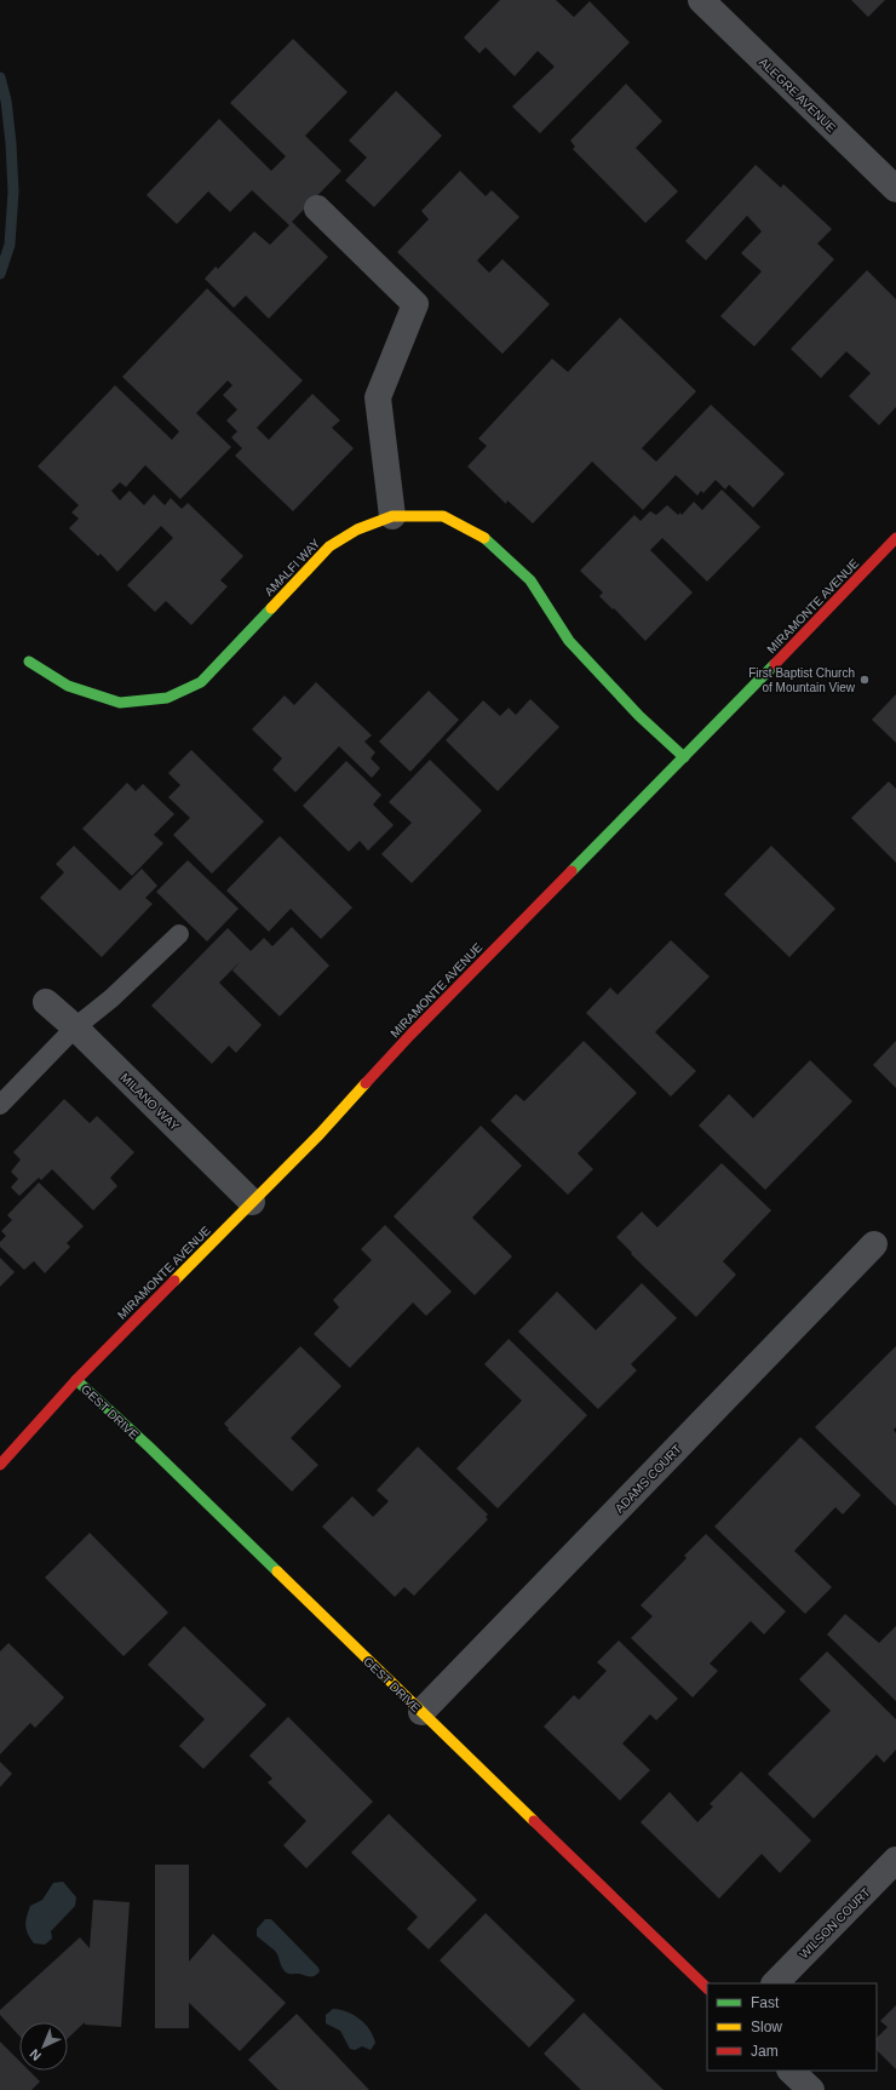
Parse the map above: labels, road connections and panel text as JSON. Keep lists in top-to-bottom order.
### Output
{
  "streets": {
    "street": [
      "ALEGRE AVENUE",
      "AMALFI WAY",
      "MIRAMONTE AVENUE",
      "MILANO WAY",
      "GEST DRIVE",
      "ADAMS COURT",
      "WILSON COURT"
    ]
  },
  "crossings": [
    ["AMALFI WAY", "MIRAMONTE AVENUE"],
    ["MIRAMONTE AVENUE", "MILANO WAY"],
    ["MIRAMONTE AVENUE", "GEST DRIVE"],
    ["GEST DRIVE", "ADAMS COURT"]
  ],
  "places": ["First Baptist Church of Mountain View"],
  "legend": ["Fast", "Slow", "Jam"],
  "north": "bottom left"
}
